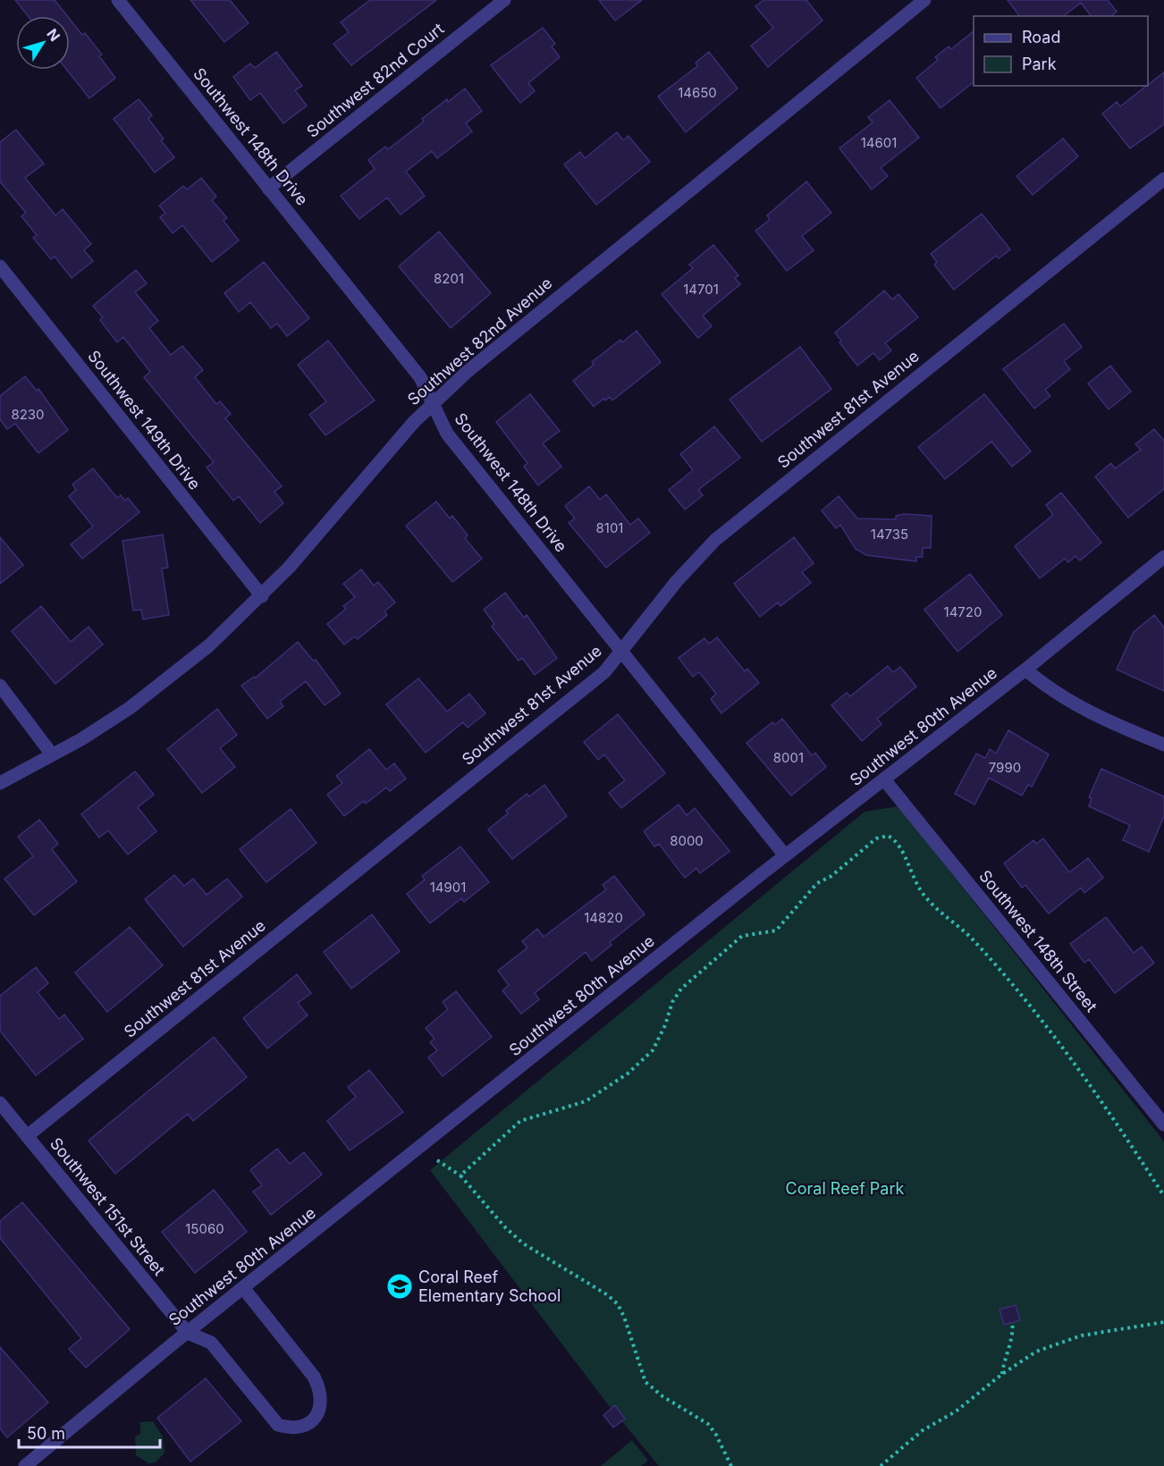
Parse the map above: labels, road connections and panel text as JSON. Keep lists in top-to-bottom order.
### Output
{
  "streets": {
    "street": [
      "Southwest 82nd Court",
      "Southwest 148th Drive",
      "Southwest 82nd Avenue",
      "Southwest 81st Avenue",
      "Southwest 149th Drive",
      "Southwest 80th Avenue",
      "Southwest 148th Street",
      "Southwest 151st Street"
    ]
  },
  "crossings": [
    ["Southwest 82nd Court", "Southwest 148th Drive"],
    ["Southwest 148th Drive", "Southwest 82nd Avenue"],
    ["Southwest 148th Drive", "Southwest 81st Avenue"],
    ["Southwest 148th Drive", "Southwest 80th Avenue"],
    ["Southwest 82nd Avenue", "Southwest 149th Drive"],
    ["Southwest 81st Avenue", "Southwest 151st Street"],
    ["Southwest 80th Avenue", "Southwest 148th Street"],
    ["Southwest 80th Avenue", "Southwest 151st Street"]
  ],
  "parks": ["Coral Reef Park"],
  "places": {
    "school or university": ["Coral Reef Elementary School"]
  },
  "house_numbers": [
    "14650",
    "14601",
    "8201",
    "14701",
    "8230",
    "8101",
    "14735",
    "14720",
    "8001",
    "7990",
    "8000",
    "14901",
    "14820",
    "15060"
  ],
  "legend": ["Road", "Park"],
  "scale_bar": "50 m",
  "north": "top right"
}
